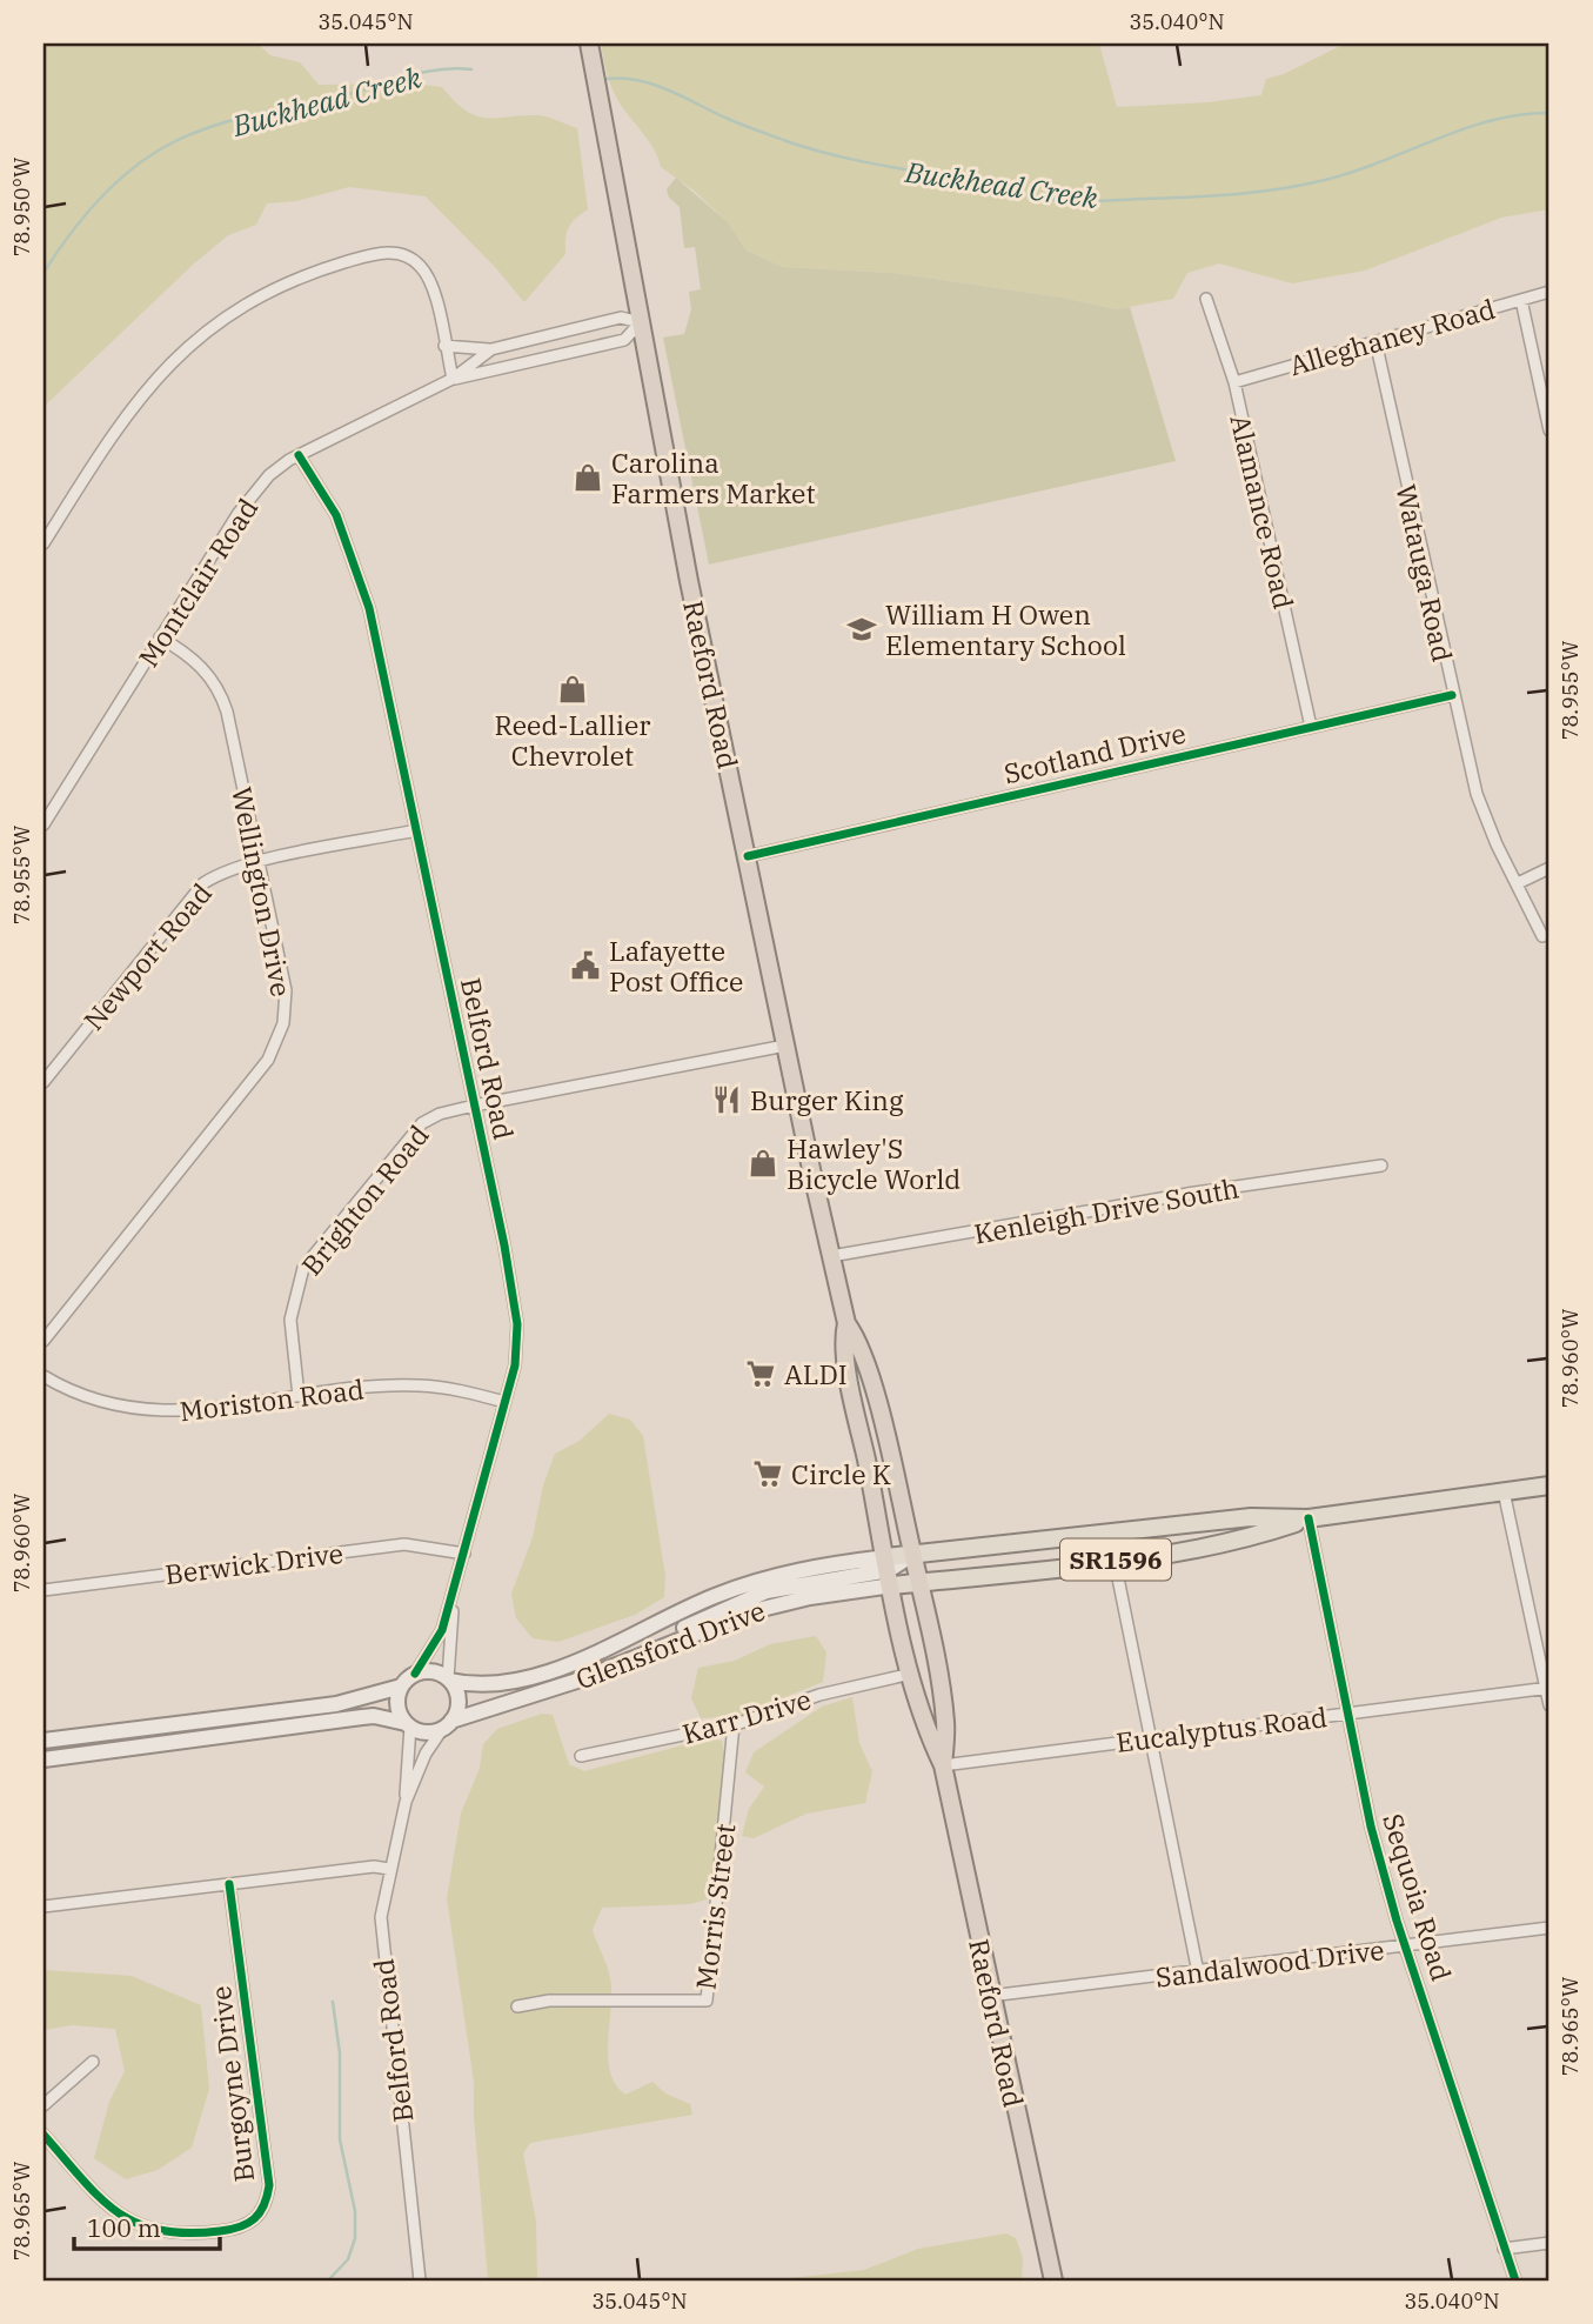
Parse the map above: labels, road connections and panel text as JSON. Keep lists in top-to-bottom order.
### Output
{
  "streets": {
    "highway": ["Raeford Road"],
    "main road": ["SR1596", "Glensford Drive"],
    "street": [
      "Alleghaney Road",
      "Alamance Road",
      "Watauga Road",
      "Montclair Road",
      "Scotland Drive",
      "Wellington Drive",
      "Newport Road",
      "Belford Road",
      "Brighton Road",
      "Kenleigh Drive South",
      "Moriston Road",
      "Berwick Drive",
      "Karr Drive",
      "Eucalyptus Road",
      "Sequoia Road",
      "Morris Street",
      "Sandalwood Drive",
      "Burgoyne Drive"
    ]
  },
  "crossings": [
    ["Alleghaney Road", "Alamance Road"],
    ["Alleghaney Road", "Watauga Road"],
    ["Alamance Road", "Scotland Drive"],
    ["Watauga Road", "Scotland Drive"],
    ["Montclair Road", "Raeford Road"],
    ["Montclair Road", "Wellington Drive"],
    ["Montclair Road", "Belford Road"],
    ["Raeford Road", "Scotland Drive"],
    ["Raeford Road", "Brighton Road"],
    ["Raeford Road", "Kenleigh Drive South"],
    ["Raeford Road", "SR1596"],
    ["Raeford Road", "Glensford Drive"],
    ["Raeford Road", "Karr Drive"],
    ["Raeford Road", "Eucalyptus Road"],
    ["Raeford Road", "Sandalwood Drive"],
    ["Wellington Drive", "Newport Road"],
    ["Newport Road", "Belford Road"],
    ["Belford Road", "Brighton Road"],
    ["Belford Road", "Moriston Road"],
    ["Belford Road", "Berwick Drive"],
    ["Belford Road", "Glensford Drive"],
    ["Brighton Road", "Moriston Road"],
    ["SR1596", "Glensford Drive"],
    ["SR1596", "Sequoia Road"],
    ["Karr Drive", "Morris Street"],
    ["Eucalyptus Road", "Sequoia Road"],
    ["Sequoia Road", "Sandalwood Drive"]
  ],
  "water": ["Buckhead Creek"],
  "places": {
    "shop": ["Carolina Farmers Market", "Reed-Lallier Chevrolet", "Hawley'S Bicycle World"],
    "school or university": ["William H Owen Elementary School"],
    "public building": ["Lafayette Post Office"],
    "restaurant": ["Burger King"],
    "supermarket": ["ALDI", "Circle K"]
  },
  "scale_bar": "100 m",
  "coordinates": [
    "35.045°N",
    "35.040°N",
    "78.950°W",
    "78.955°W",
    "78.960°W",
    "78.965°W"
  ]
}
